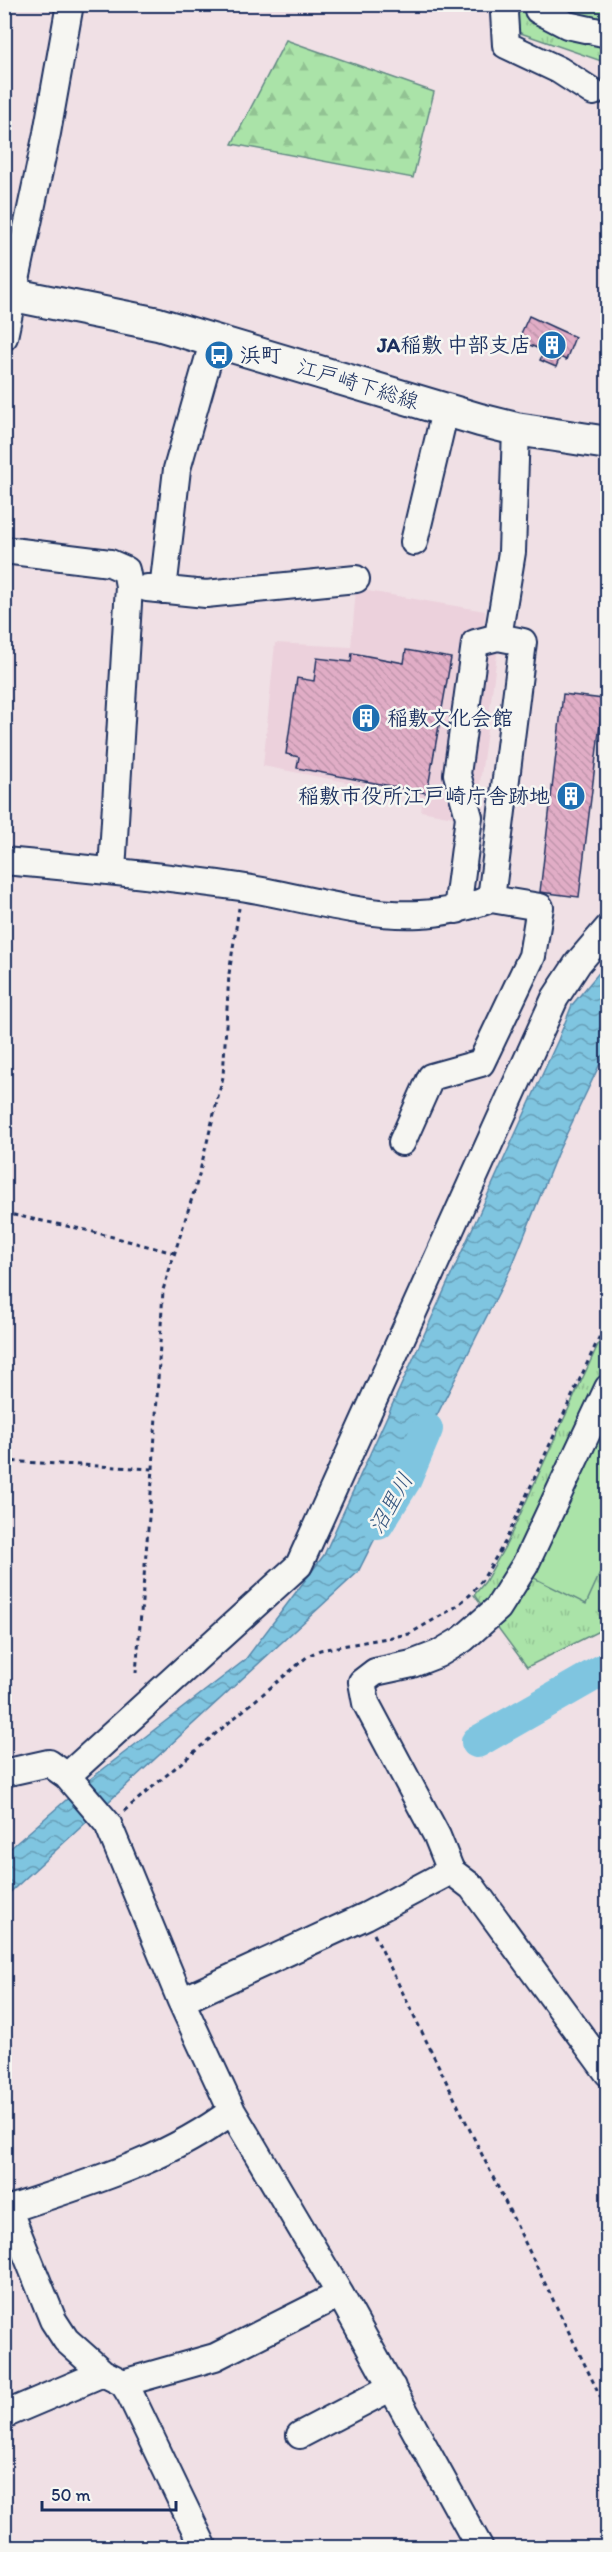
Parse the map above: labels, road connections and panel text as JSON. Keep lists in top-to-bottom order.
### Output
{
  "streets": {
    "main road": ["江戸崎下総線"]
  },
  "water": ["沼里川"],
  "places": {
    "building": ["JA稲敷 中部支店", "稲敷文化会館", "稲敷市役所江戸崎庁舎跡地"],
    "bus stop": ["浜町"]
  },
  "scale_bar": "50 m"
}
